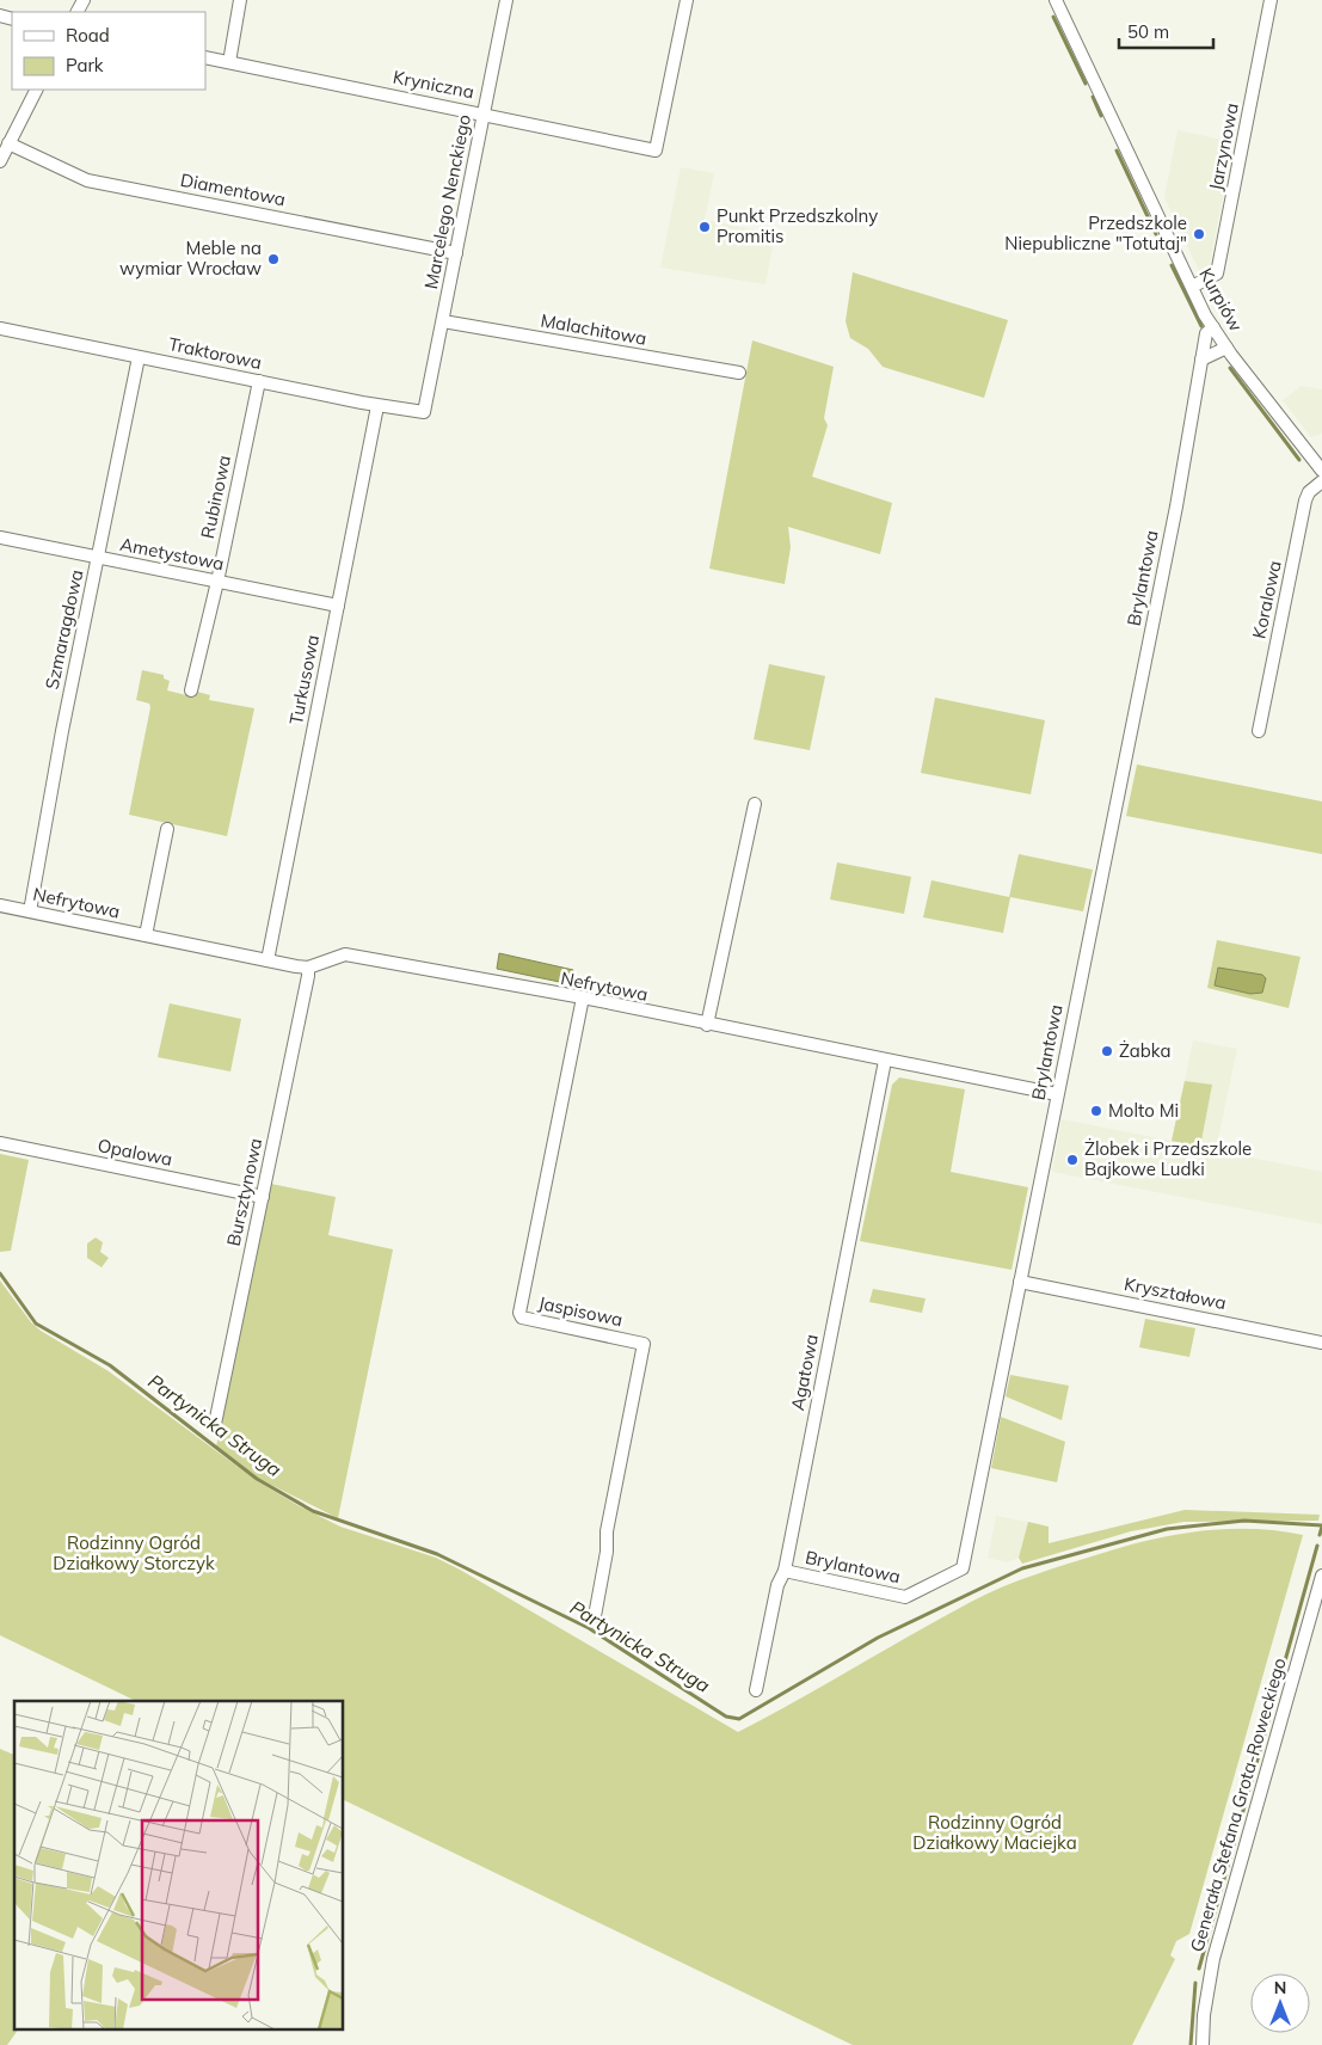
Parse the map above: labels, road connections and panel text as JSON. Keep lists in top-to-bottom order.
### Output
{
  "streets": {
    "street": [
      "Kryniczna",
      "Jarzynowa",
      "Diamentowa",
      "Marcelego Nenckiego",
      "Kurpiów",
      "Malachitowa",
      "Traktorowa",
      "Rubinowa",
      "Ametystowa",
      "Brylantowa",
      "Koralowa",
      "Szmaragdowa",
      "Turkusowa",
      "Nefrytowa",
      "Opalowa",
      "Bursztynowa",
      "Kryształowa",
      "Jaspisowa",
      "Agatowa",
      "Generała Stefana Grota-Roweckiego"
    ]
  },
  "crossings": [
    ["Kryniczna", "Marcelego Nenckiego"],
    ["Jarzynowa", "Kurpiów"],
    ["Diamentowa", "Marcelego Nenckiego"],
    ["Marcelego Nenckiego", "Malachitowa"],
    ["Marcelego Nenckiego", "Traktorowa"],
    ["Kurpiów", "Brylantowa"],
    ["Traktorowa", "Rubinowa"],
    ["Traktorowa", "Szmaragdowa"],
    ["Traktorowa", "Turkusowa"],
    ["Rubinowa", "Ametystowa"],
    ["Ametystowa", "Szmaragdowa"],
    ["Ametystowa", "Turkusowa"],
    ["Brylantowa", "Nefrytowa"],
    ["Brylantowa", "Kryształowa"],
    ["Brylantowa", "Agatowa"],
    ["Szmaragdowa", "Nefrytowa"],
    ["Turkusowa", "Nefrytowa"],
    ["Nefrytowa", "Bursztynowa"],
    ["Nefrytowa", "Jaspisowa"],
    ["Nefrytowa", "Agatowa"],
    ["Opalowa", "Bursztynowa"]
  ],
  "water": ["Partynicka Struga"],
  "parks": ["Rodzinny Ogród Działkowy Storczyk", "Rodzinny Ogród Działkowy Maciejka"],
  "places": [
    "Punkt Przedszkolny Promitis",
    "Przedszkole Niepubliczne \"Totutaj\"",
    "Meble na wymiar Wrocław",
    "Żabka",
    "Molto Mi",
    "Żlobek i Przedszkole Bajkowe Ludki"
  ],
  "legend": ["Road", "Park"],
  "scale_bar": "50 m",
  "north": "top"
}
